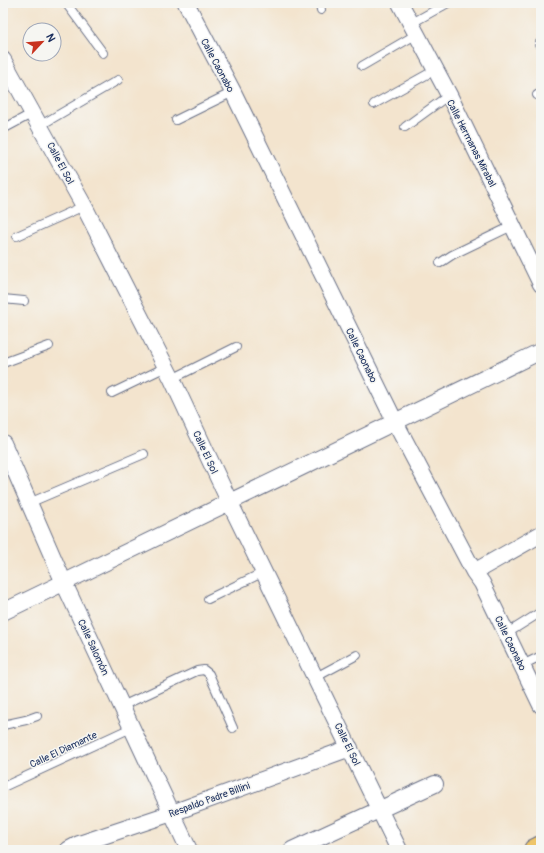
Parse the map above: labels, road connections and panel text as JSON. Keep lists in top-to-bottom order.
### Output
{
  "streets": {
    "street": [
      "Calle Caonabo",
      "Calle Hermanas Mirabal",
      "Calle El Sol",
      "Calle Salomón",
      "Respaldo Padre Billini"
    ],
    "lane": ["Calle El Diamante"]
  },
  "crossings": [
    ["Calle El Sol", "Respaldo Padre Billini"],
    ["Calle Salomón", "Calle El Diamante"],
    ["Calle Salomón", "Respaldo Padre Billini"]
  ],
  "north": "top right"
}
